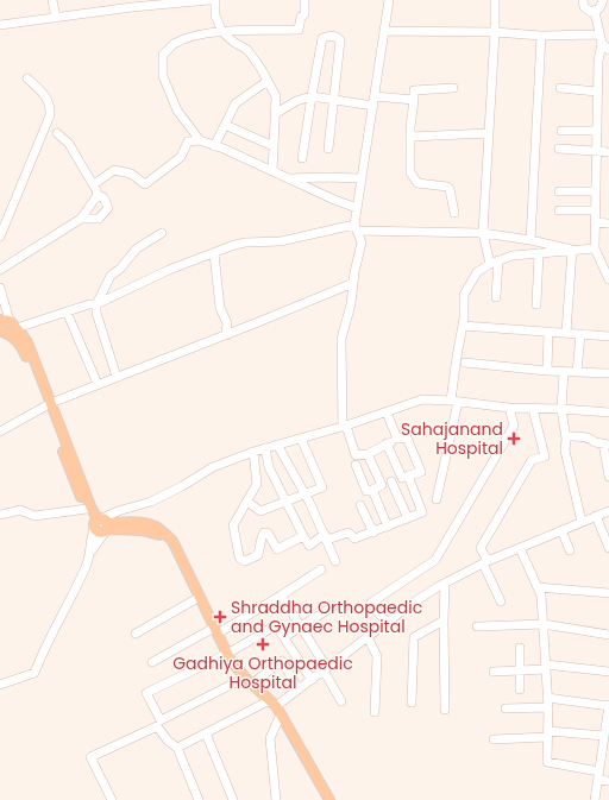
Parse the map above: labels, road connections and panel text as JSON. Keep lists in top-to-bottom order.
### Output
{
  "places": {
    "health": ["Sahajanand Hospital", "Shraddha Orthopaedic and Gynaec Hospital", "Gadhiya Orthopaedic Hospital"]
  }
}
